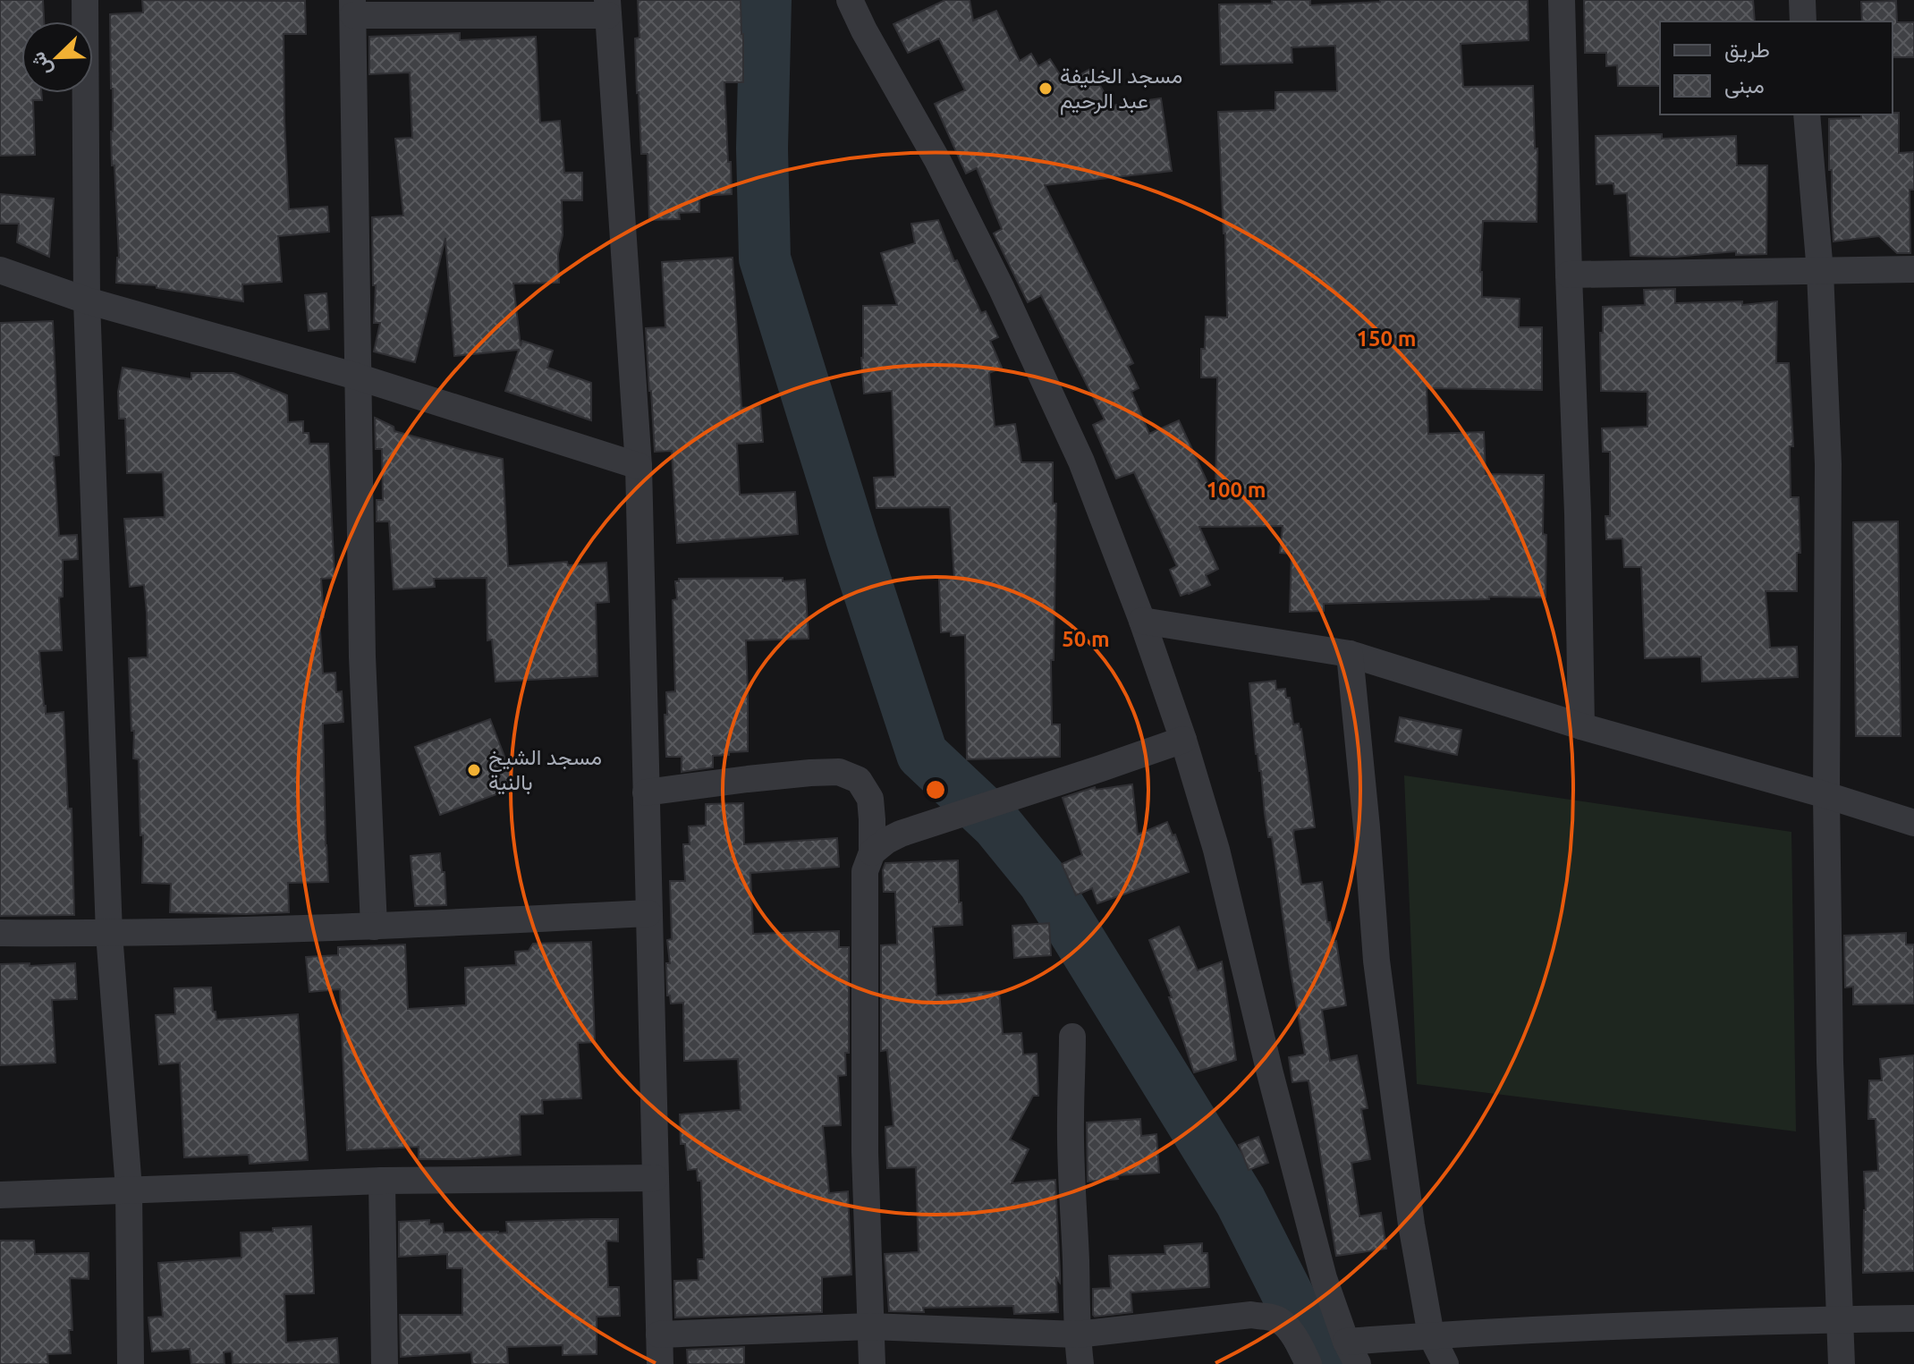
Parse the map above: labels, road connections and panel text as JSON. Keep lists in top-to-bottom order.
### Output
{
  "places": ["مسجد الخليفة عبد الرحيم", "مسجد الشيخ بالنية"],
  "legend": ["طريق", "مبنى"],
  "north": "bottom left",
  "rings": ["150 m", "100 m", "50 m"]
}
